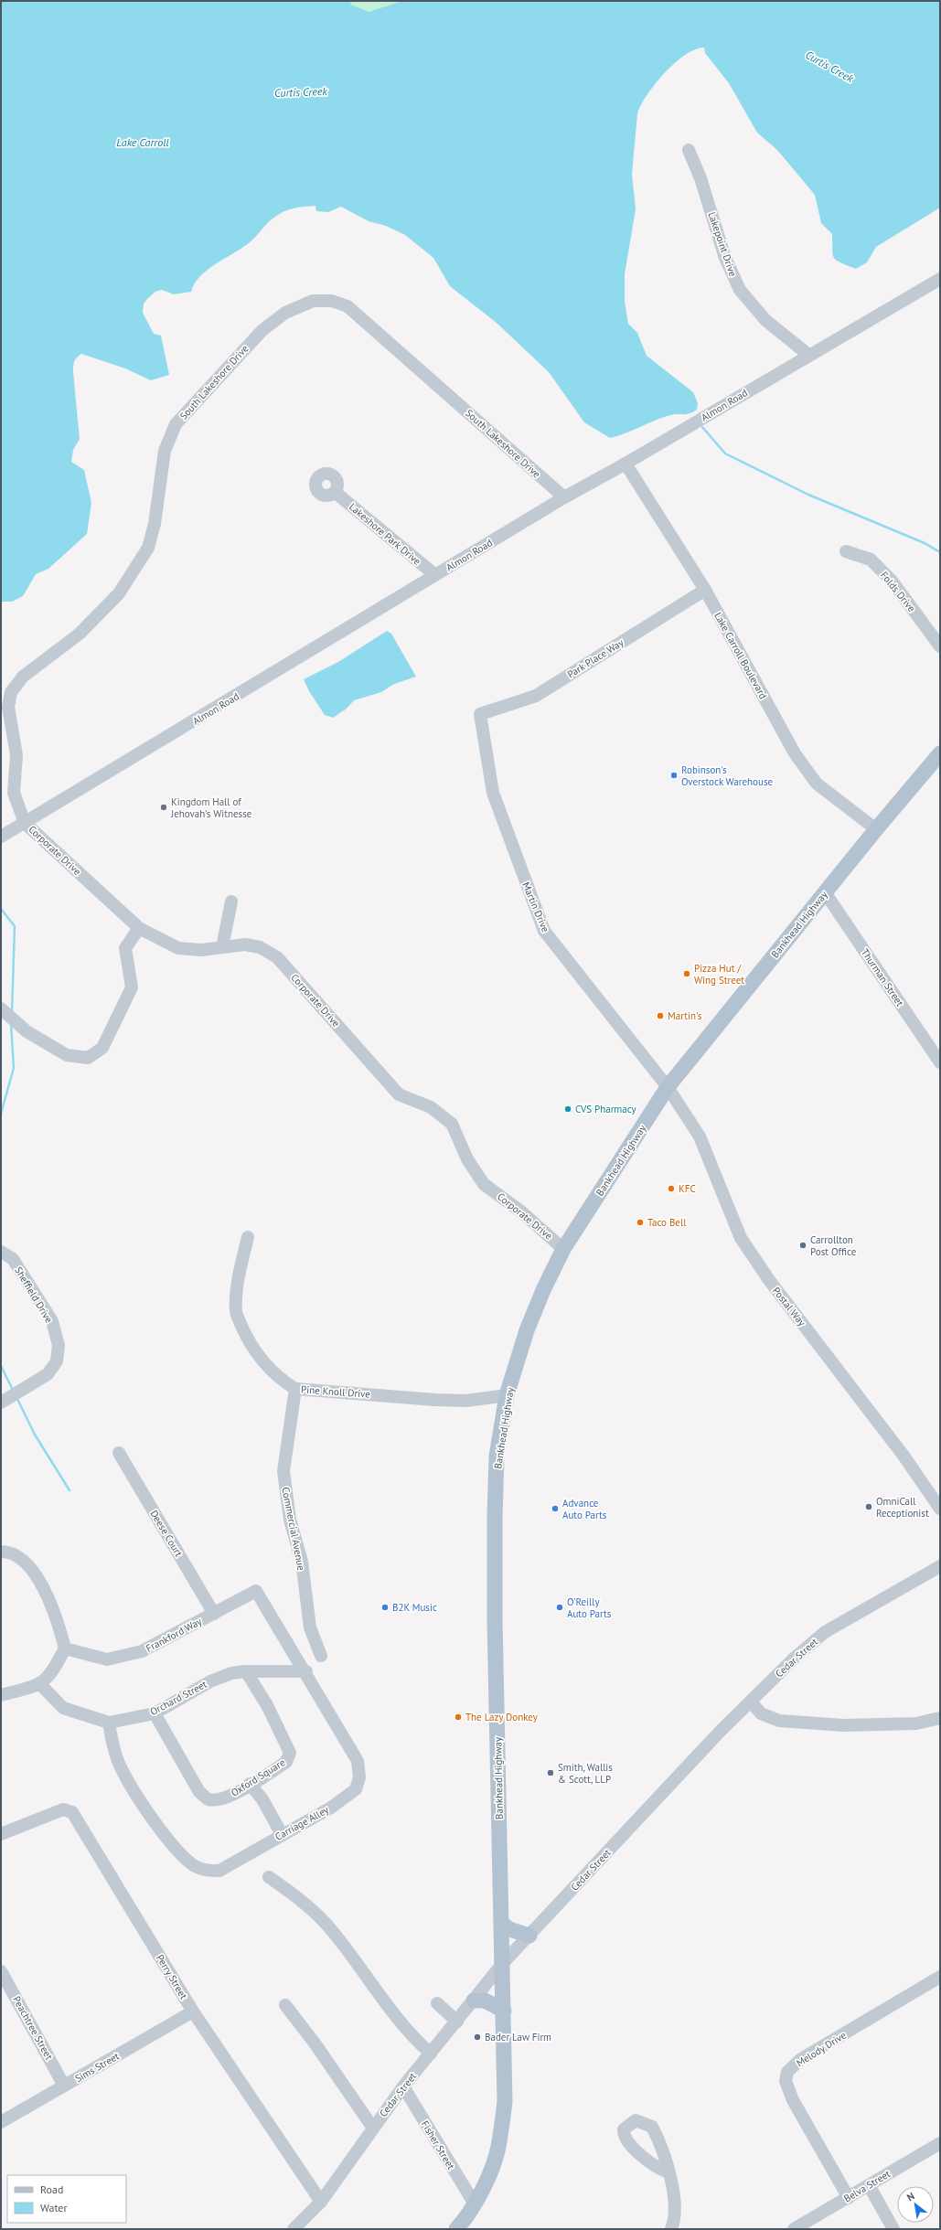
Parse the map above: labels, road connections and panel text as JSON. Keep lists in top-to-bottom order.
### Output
{
  "streets": {
    "main road": ["Bankhead Highway"],
    "street": [
      "Lakepoint Drive",
      "South Lakeshore Drive",
      "Almon Road",
      "Lakeshore Park Drive",
      "Folds Drive",
      "Lake Carroll Boulevard",
      "Park Place Way",
      "Corporate Drive",
      "Martin Drive",
      "Thurman Street",
      "Sheffield Drive",
      "Postal Way",
      "Pine Knoll Drive",
      "Commercial Avenue",
      "Deese Court",
      "Frankford Way",
      "Cedar Street",
      "Orchard Street",
      "Oxford Square",
      "Carriage Alley",
      "Perry Street",
      "Peachtree Street",
      "Melody Drive",
      "Sims Street",
      "Fisher Street",
      "Belva Street"
    ]
  },
  "crossings": [
    ["Lakepoint Drive", "Almon Road"],
    ["South Lakeshore Drive", "Almon Road"],
    ["South Lakeshore Drive", "Corporate Drive"],
    ["Almon Road", "Lakeshore Park Drive"],
    ["Almon Road", "Lake Carroll Boulevard"],
    ["Almon Road", "Corporate Drive"],
    ["Lake Carroll Boulevard", "Park Place Way"],
    ["Lake Carroll Boulevard", "Bankhead Highway"],
    ["Park Place Way", "Martin Drive"],
    ["Corporate Drive", "Bankhead Highway"],
    ["Martin Drive", "Bankhead Highway"],
    ["Martin Drive", "Postal Way"],
    ["Bankhead Highway", "Thurman Street"],
    ["Bankhead Highway", "Postal Way"],
    ["Bankhead Highway", "Pine Knoll Drive"],
    ["Bankhead Highway", "Cedar Street"],
    ["Bankhead Highway", "Fisher Street"],
    ["Pine Knoll Drive", "Commercial Avenue"],
    ["Deese Court", "Frankford Way"],
    ["Frankford Way", "Carriage Alley"],
    ["Cedar Street", "Perry Street"],
    ["Cedar Street", "Fisher Street"],
    ["Orchard Street", "Oxford Square"],
    ["Orchard Street", "Carriage Alley"],
    ["Perry Street", "Sims Street"],
    ["Peachtree Street", "Sims Street"],
    ["Melody Drive", "Belva Street"]
  ],
  "water": ["Curtis Creek", "Lake Carroll"],
  "places": [
    "Robinson's Overstock Warehouse",
    "Kingdom Hall of Jehovah’s Witnesse",
    "Pizza Hut / Wing Street",
    "Martin's",
    "CVS Pharmacy",
    "KFC",
    "Taco Bell",
    "Carrollton Post Office",
    "OmniCall Receptionist",
    "Advance Auto Parts",
    "B2K Music",
    "O'Reilly Auto Parts",
    "The Lazy Donkey",
    "Smith, Wallis & Scott, LLP",
    "Bader Law Firm"
  ],
  "legend": ["Road", "Water"],
  "north": "top left"
}
